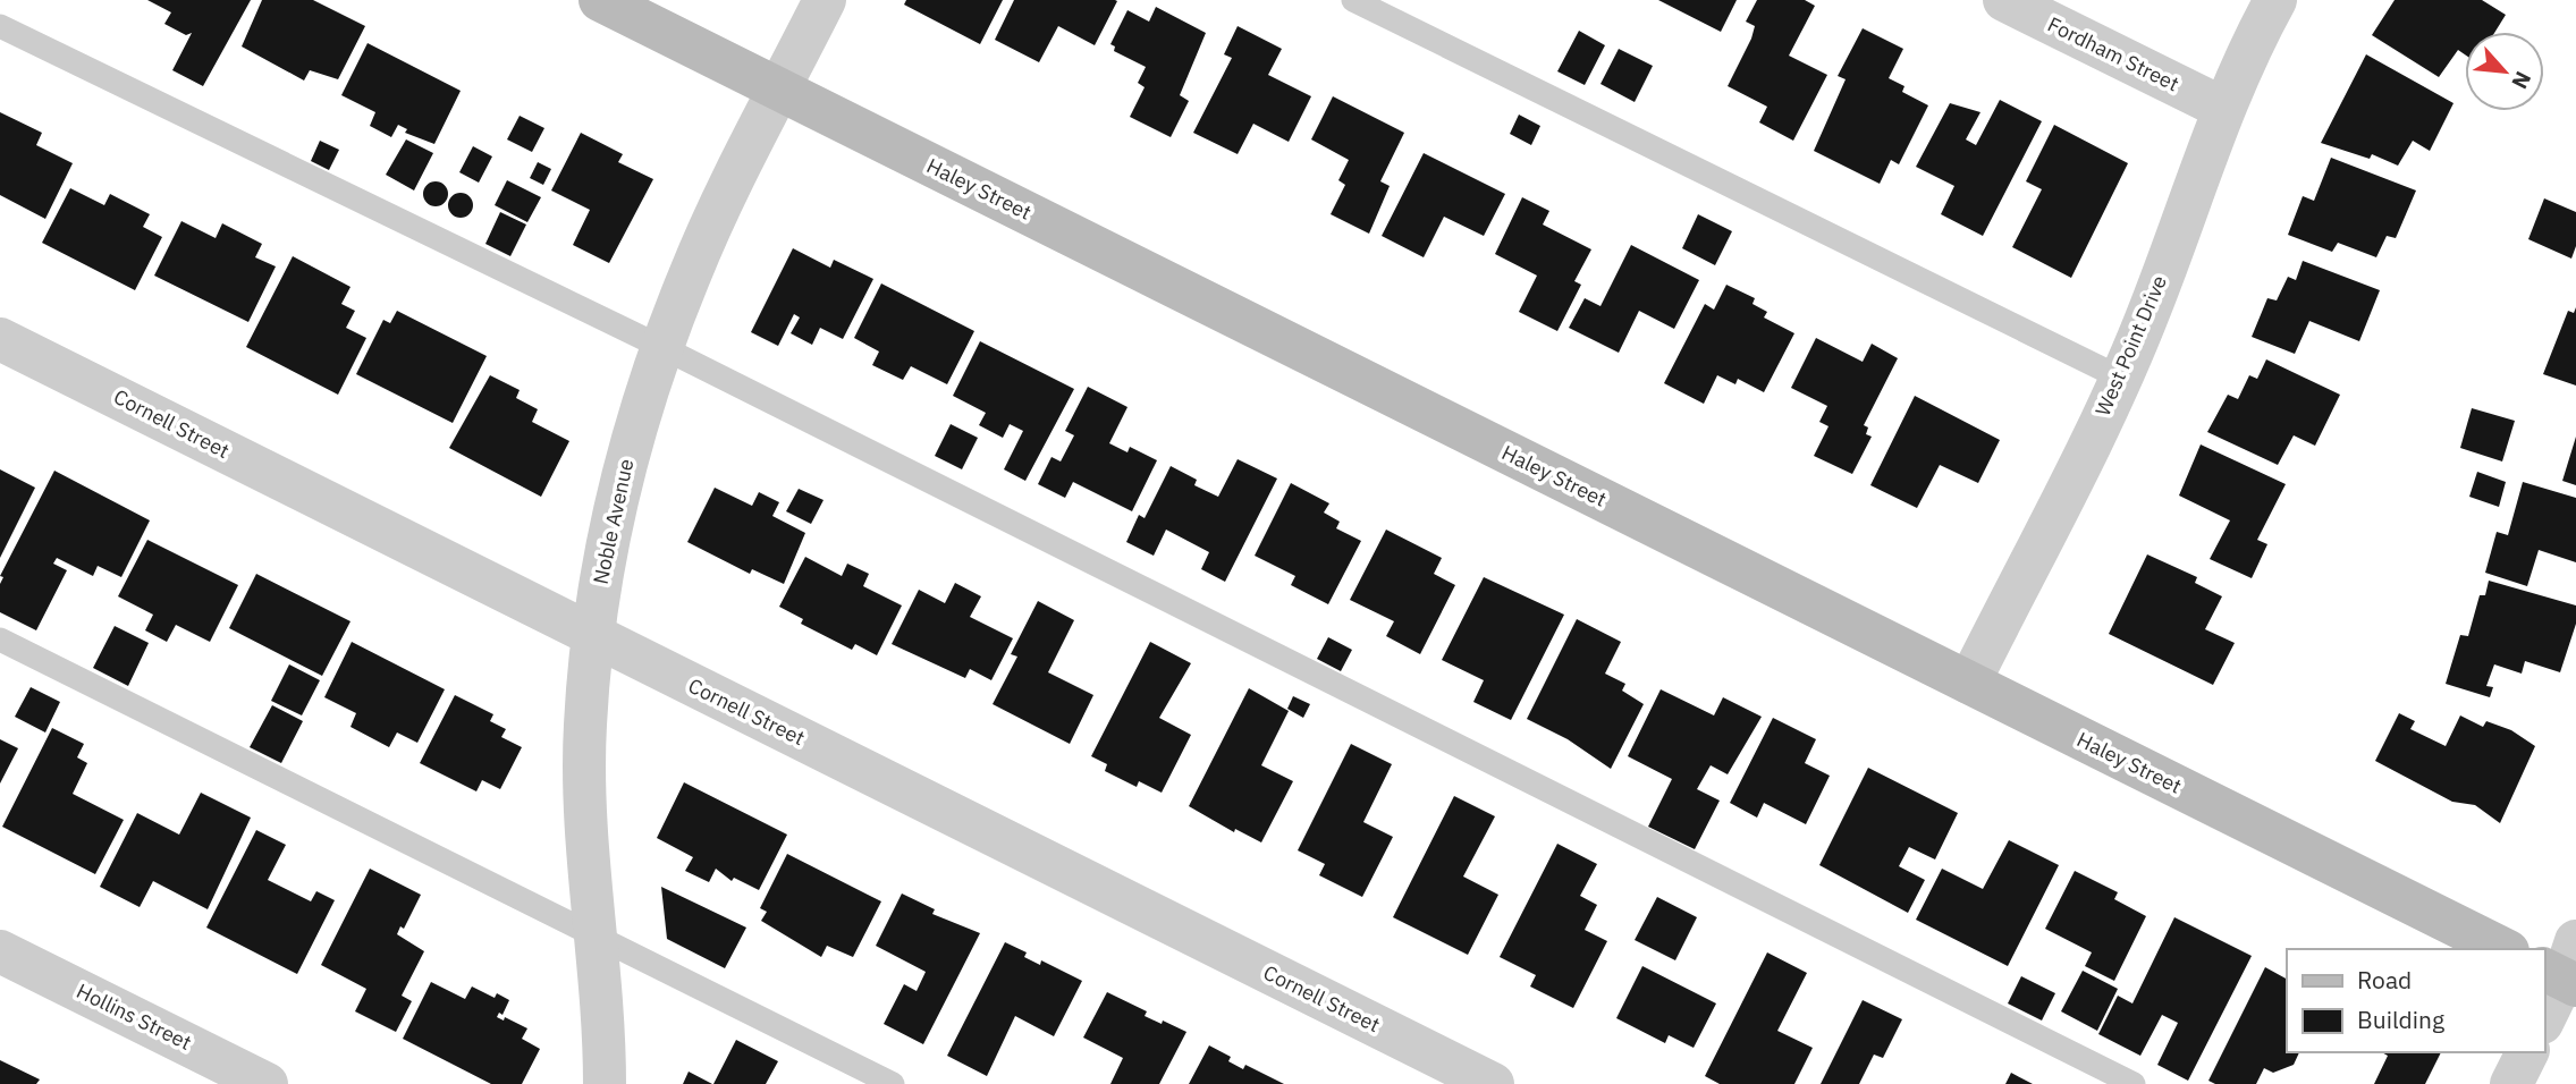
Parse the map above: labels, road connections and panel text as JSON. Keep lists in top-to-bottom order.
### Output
{
  "streets": {
    "street": [
      "Fordham Street",
      "Haley Street",
      "West Point Drive",
      "Cornell Street",
      "Noble Avenue",
      "Hollins Street"
    ]
  },
  "crossings": [
    ["Fordham Street", "West Point Drive"],
    ["Haley Street", "West Point Drive"],
    ["Haley Street", "Noble Avenue"],
    ["Cornell Street", "Noble Avenue"]
  ],
  "legend": ["Road", "Building"],
  "north": "bottom right"
}
